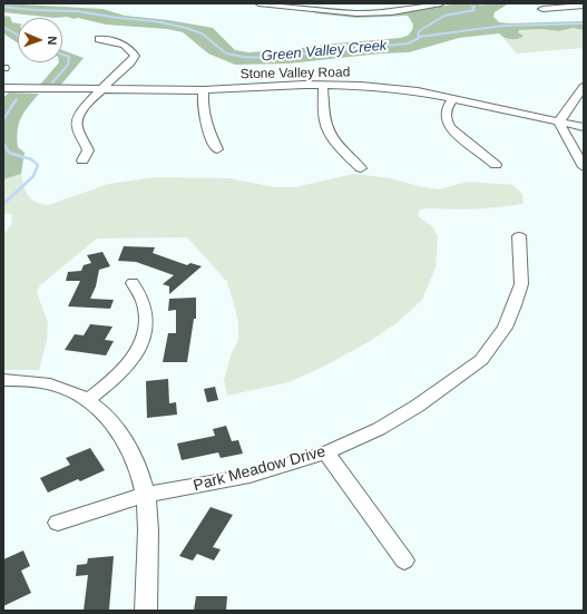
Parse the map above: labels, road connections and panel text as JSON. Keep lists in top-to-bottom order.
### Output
{
  "streets": {
    "street": ["Stone Valley Road", "Park Meadow Drive"]
  },
  "water": ["Green Valley Creek"],
  "north": "right"
}
